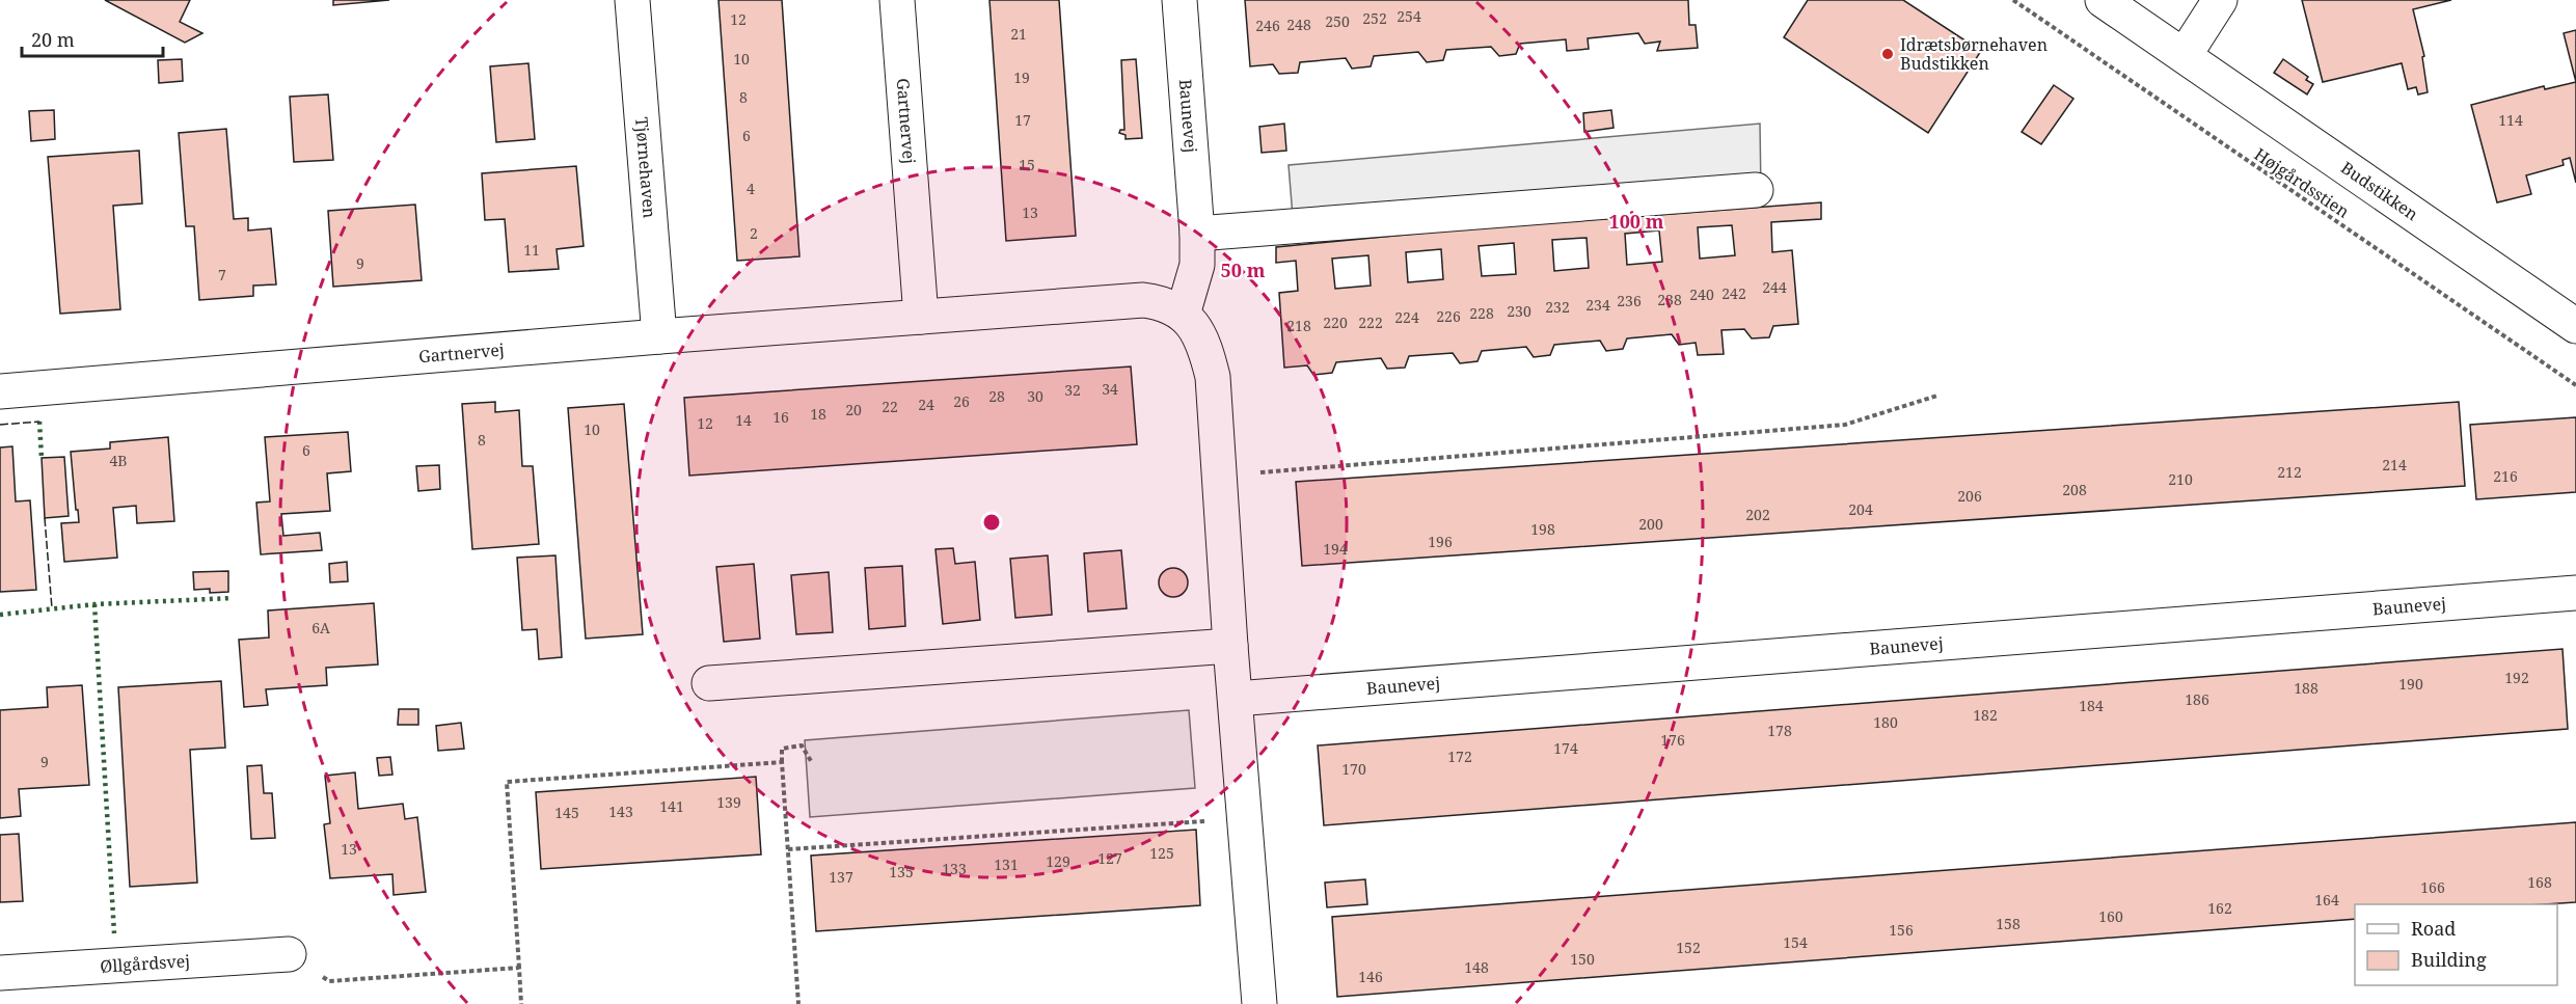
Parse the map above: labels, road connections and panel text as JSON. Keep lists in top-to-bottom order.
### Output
{
  "streets": {
    "street": [
      "Baunevej",
      "Gartnervej",
      "Tjørnehaven",
      "Budstikken",
      "Øllgårdsvej"
    ],
    "path": ["Højgårdsstien"]
  },
  "crossings": [
    ["Baunevej", "Gartnervej"],
    ["Gartnervej", "Tjørnehaven"]
  ],
  "places": ["Idrætsbørnehaven Budstikken"],
  "house_numbers": [
    "254",
    "252",
    "12",
    "250",
    "248",
    "246",
    "21",
    "10",
    "19",
    "8",
    "17",
    "114",
    "6",
    "15",
    "4",
    "13",
    "2",
    "11",
    "9",
    "7",
    "244",
    "242",
    "240",
    "238",
    "236",
    "234",
    "232",
    "230",
    "228",
    "226",
    "224",
    "220",
    "222",
    "218",
    "34",
    "32",
    "28",
    "30",
    "26",
    "24",
    "22",
    "20",
    "18",
    "16",
    "14",
    "12",
    "10",
    "8",
    "6",
    "4B",
    "214",
    "212",
    "216",
    "210",
    "208",
    "206",
    "204",
    "202",
    "200",
    "198",
    "196",
    "194",
    "6A",
    "192",
    "190",
    "188",
    "186",
    "184",
    "182",
    "180",
    "178",
    "176",
    "174",
    "172",
    "9",
    "170",
    "139",
    "141",
    "143",
    "145",
    "13",
    "125",
    "127",
    "129",
    "131",
    "133",
    "135",
    "137",
    "168",
    "166",
    "164",
    "162",
    "160",
    "158",
    "156",
    "154",
    "152",
    "150",
    "148",
    "146"
  ],
  "legend": ["Road", "Building"],
  "scale_bar": "20 m",
  "rings": ["100 m", "50 m"]
}
